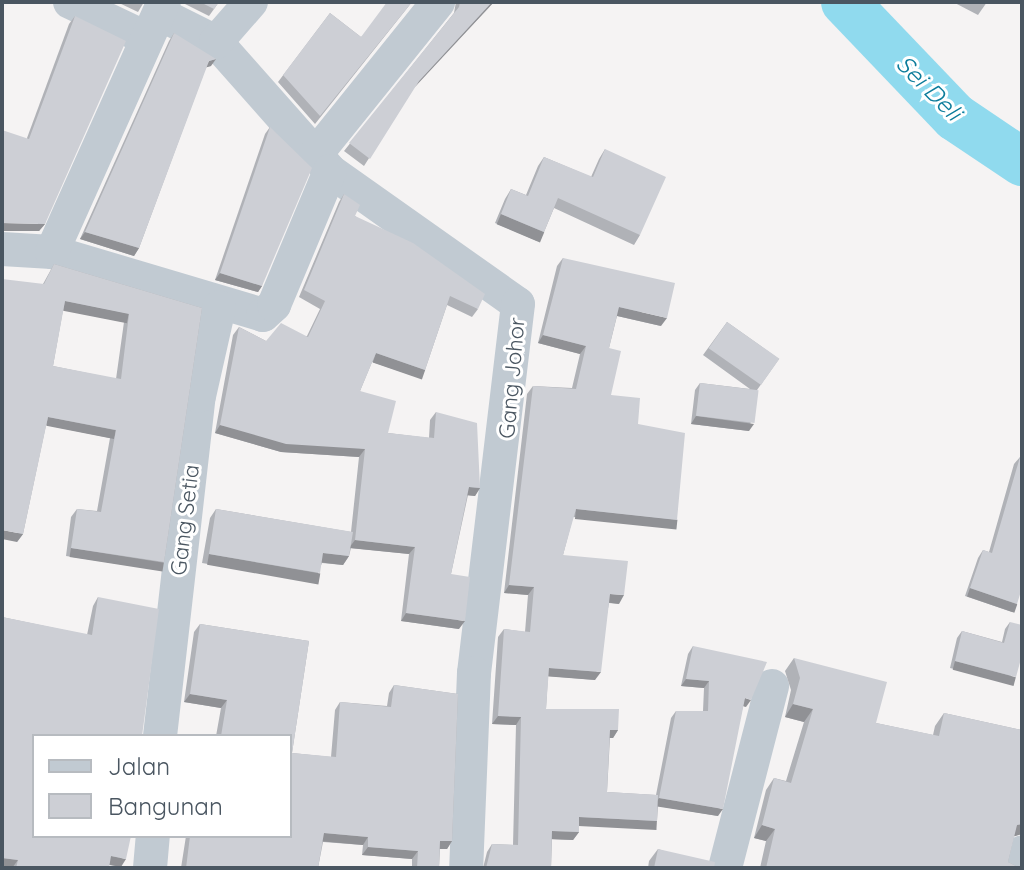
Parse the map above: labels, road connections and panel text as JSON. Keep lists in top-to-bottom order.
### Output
{
  "streets": {
    "street": ["Gang Johor", "Gang Setia"]
  },
  "water": ["Sei Deli"],
  "legend": ["Jalan", "Bangunan"]
}
